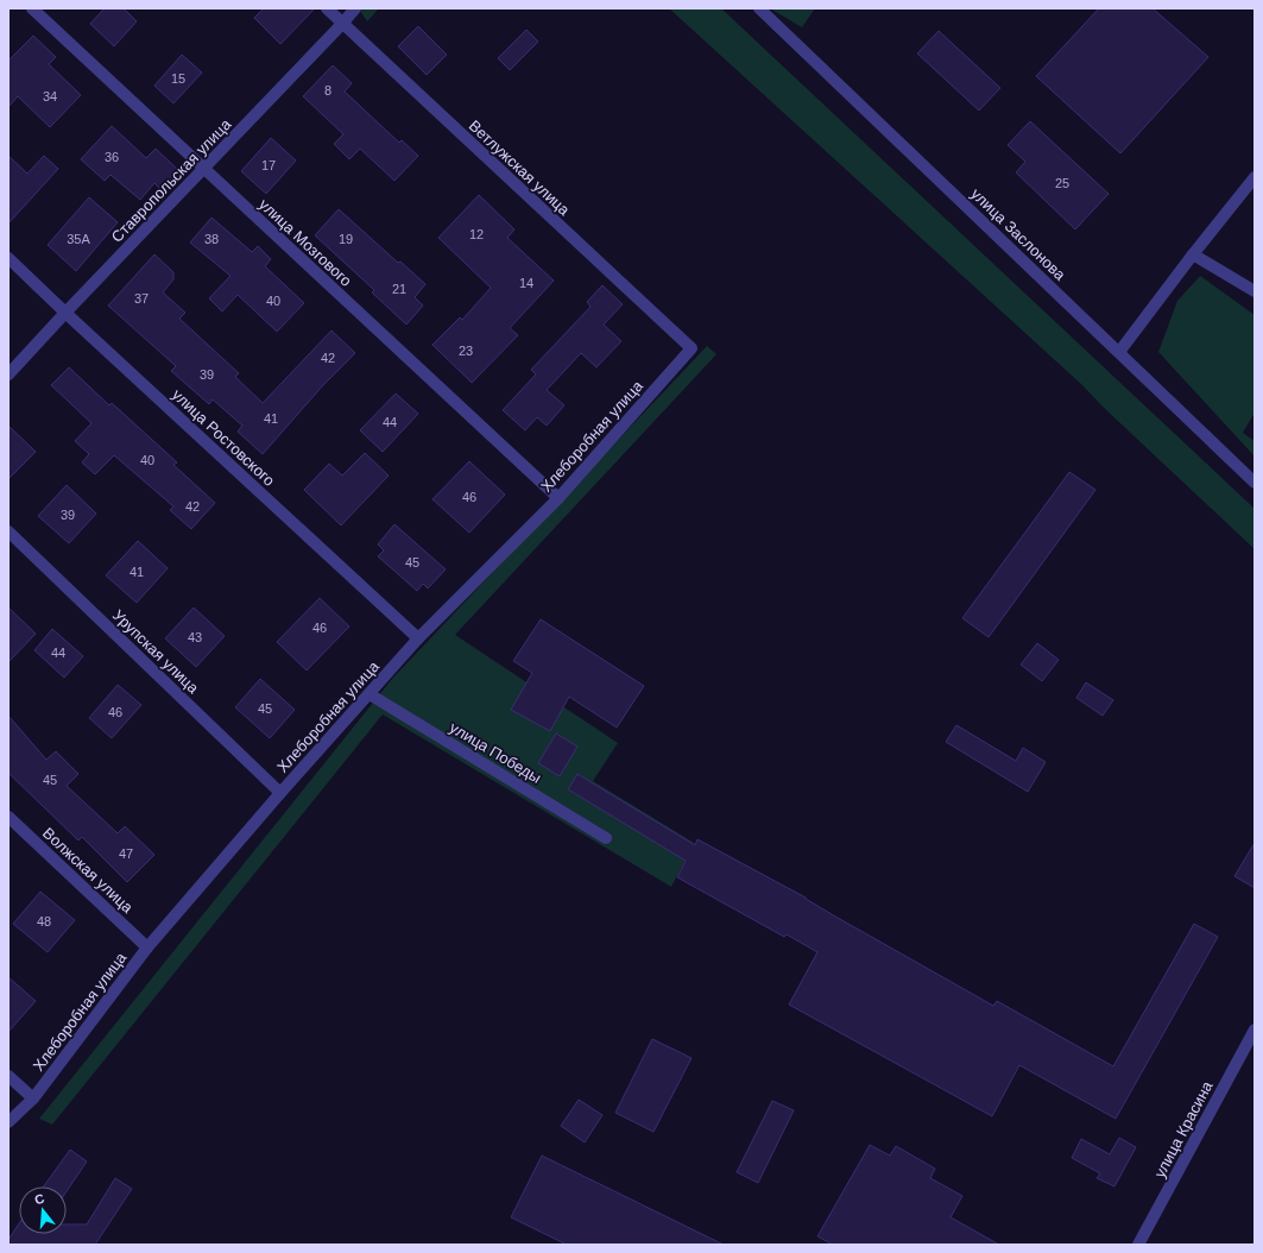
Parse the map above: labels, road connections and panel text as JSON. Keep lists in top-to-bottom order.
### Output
{
  "streets": {
    "street": [
      "Ветлужская улица",
      "Ставропольская улица",
      "улица Заслонова",
      "улица Мозгового",
      "Хлеборобная улица",
      "улица Ростовского",
      "Урупская улица",
      "улица Победы",
      "Волжская улица",
      "улица Красина"
    ]
  },
  "crossings": [
    ["Ветлужская улица", "Ставропольская улица"],
    ["Ветлужская улица", "Хлеборобная улица"],
    ["Ставропольская улица", "улица Мозгового"],
    ["Ставропольская улица", "улица Ростовского"],
    ["улица Мозгового", "Хлеборобная улица"],
    ["Хлеборобная улица", "улица Ростовского"],
    ["Хлеборобная улица", "Урупская улица"],
    ["Хлеборобная улица", "улица Победы"],
    ["Хлеборобная улица", "Волжская улица"]
  ],
  "house_numbers": [
    "15",
    "8",
    "34",
    "36",
    "17",
    "25",
    "12",
    "35А",
    "38",
    "19",
    "14",
    "21",
    "37",
    "40",
    "23",
    "42",
    "39",
    "41",
    "44",
    "40",
    "46",
    "42",
    "39",
    "45",
    "41",
    "46",
    "43",
    "44",
    "45",
    "46",
    "45",
    "47",
    "48"
  ],
  "north": "top"
}
